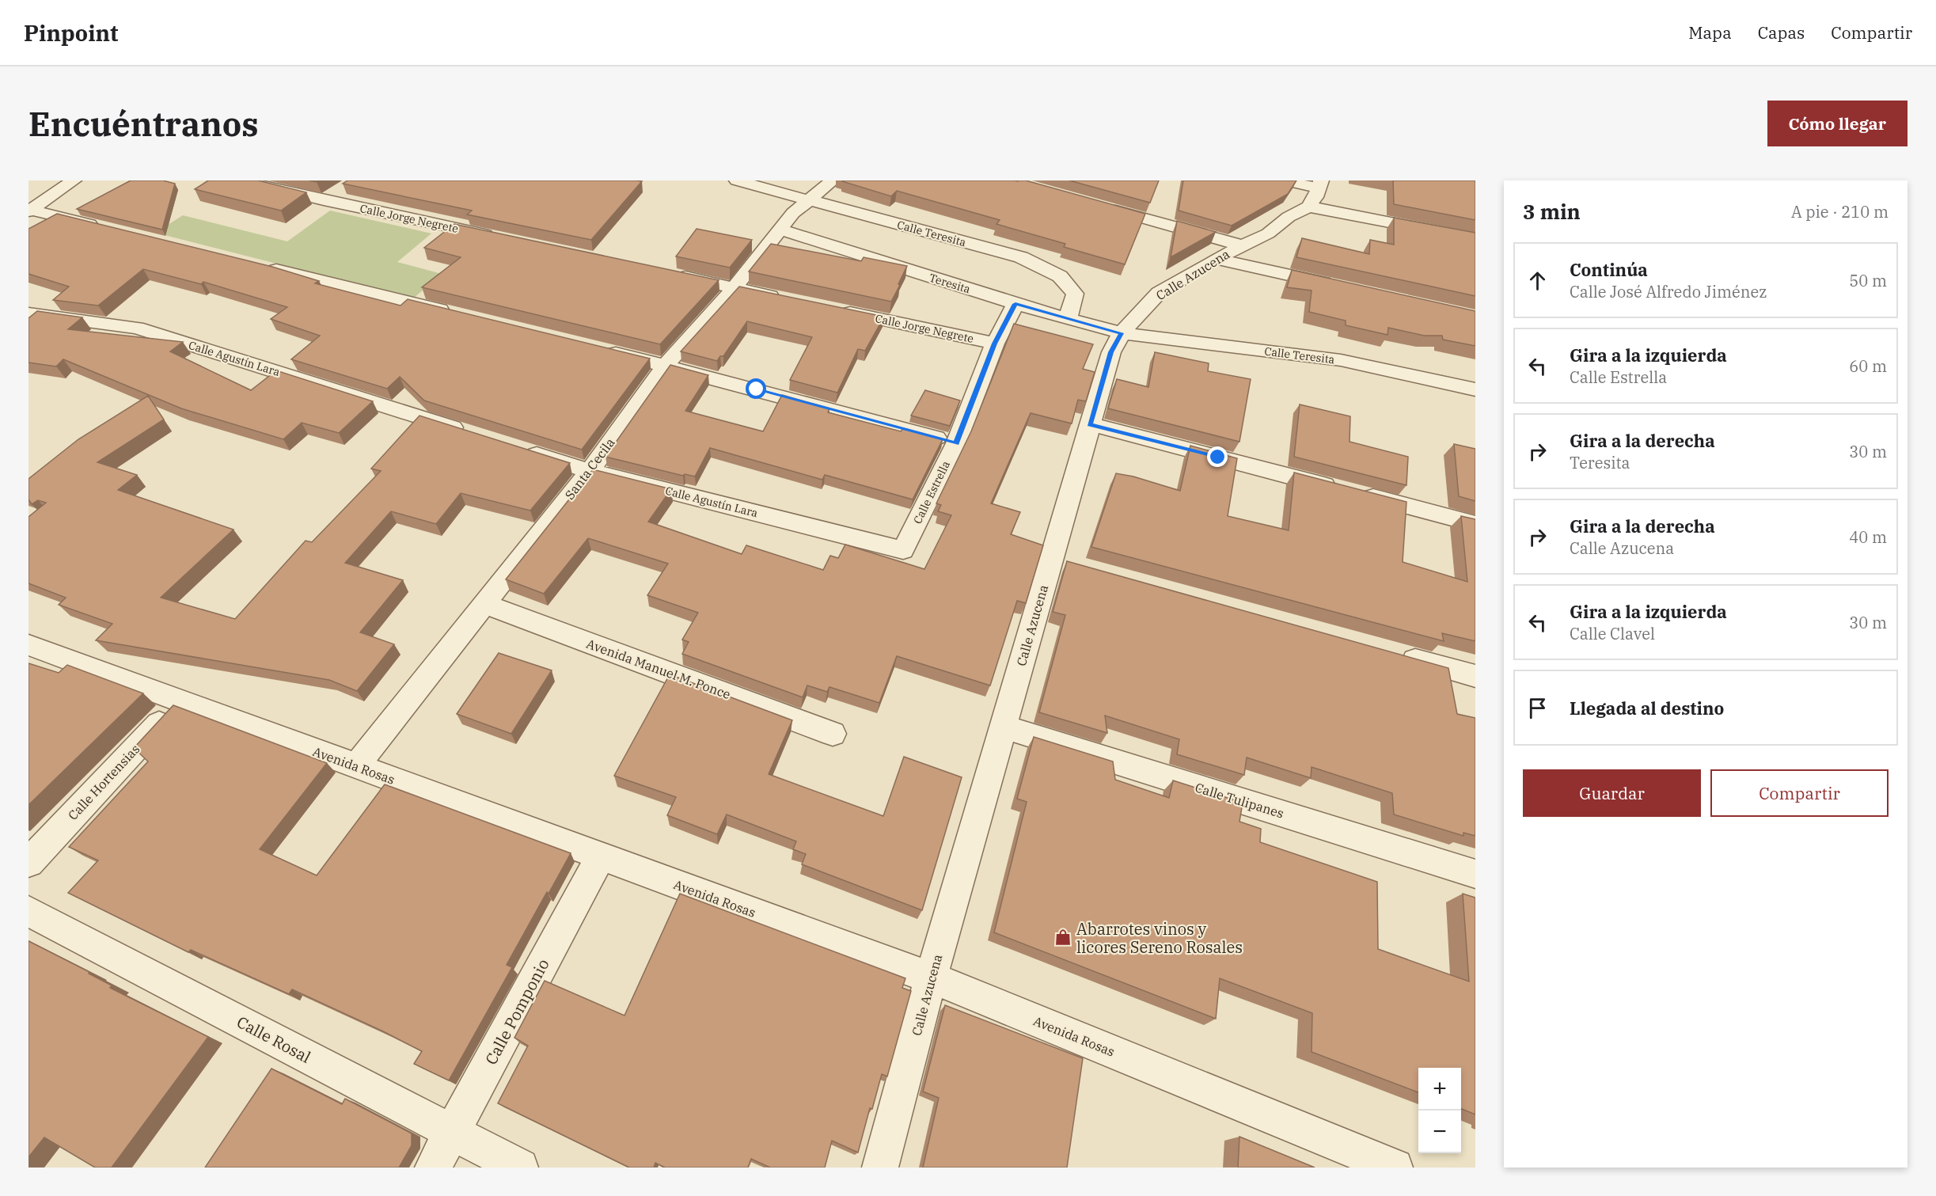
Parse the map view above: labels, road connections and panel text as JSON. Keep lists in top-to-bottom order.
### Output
{
  "streets": {
    "street": [
      "Calle Jorge Negrete",
      "Calle Teresita",
      "Calle Azucena",
      "Teresita",
      "Calle Agustín Lara",
      "Santa Cecila",
      "Calle Estrella",
      "Avenida Manuel M. Ponce",
      "Avenida Rosas",
      "Calle Hortensias",
      "Calle Tulipanes",
      "Calle Pomponio",
      "Calle Rosal"
    ]
  },
  "crossings": [
    ["Calle Jorge Negrete", "Calle Estrella"],
    ["Calle Teresita", "Calle Azucena"],
    ["Calle Teresita", "Teresita"],
    ["Calle Teresita", "Santa Cecila"],
    ["Calle Azucena", "Teresita"],
    ["Calle Azucena", "Avenida Rosas"],
    ["Calle Azucena", "Calle Tulipanes"],
    ["Teresita", "Santa Cecila"],
    ["Teresita", "Calle Estrella"],
    ["Calle Agustín Lara", "Santa Cecila"],
    ["Calle Agustín Lara", "Calle Estrella"],
    ["Santa Cecila", "Avenida Manuel M. Ponce"],
    ["Santa Cecila", "Avenida Rosas"],
    ["Avenida Rosas", "Calle Hortensias"],
    ["Avenida Rosas", "Calle Pomponio"],
    ["Calle Pomponio", "Calle Rosal"]
  ],
  "places": {
    "shop": ["Abarrotes vinos y licores Sereno Rosales"]
  },
  "page": {
    "header": "Pinpoint",
    "nav": ["Mapa", "Capas", "Compartir"],
    "buttons": [
      "Cómo llegar",
      ["Guardar", "Compartir"]
    ],
    "title": "Encuéntranos",
    "heading": ["3 min", "A pie · 210 m"],
    "list": [
      ["Continúa", "Calle José Alfredo Jiménez", "50 m"],
      ["Gira a la izquierda", "Calle Estrella", "60 m"],
      ["Gira a la derecha", "Teresita", "30 m"],
      ["Gira a la derecha", "Calle Azucena", "40 m"],
      ["Gira a la izquierda", "Calle Clavel", "30 m"],
      "Llegada al destino"
    ],
    "map_buttons": ["+", "−"]
  }
}
